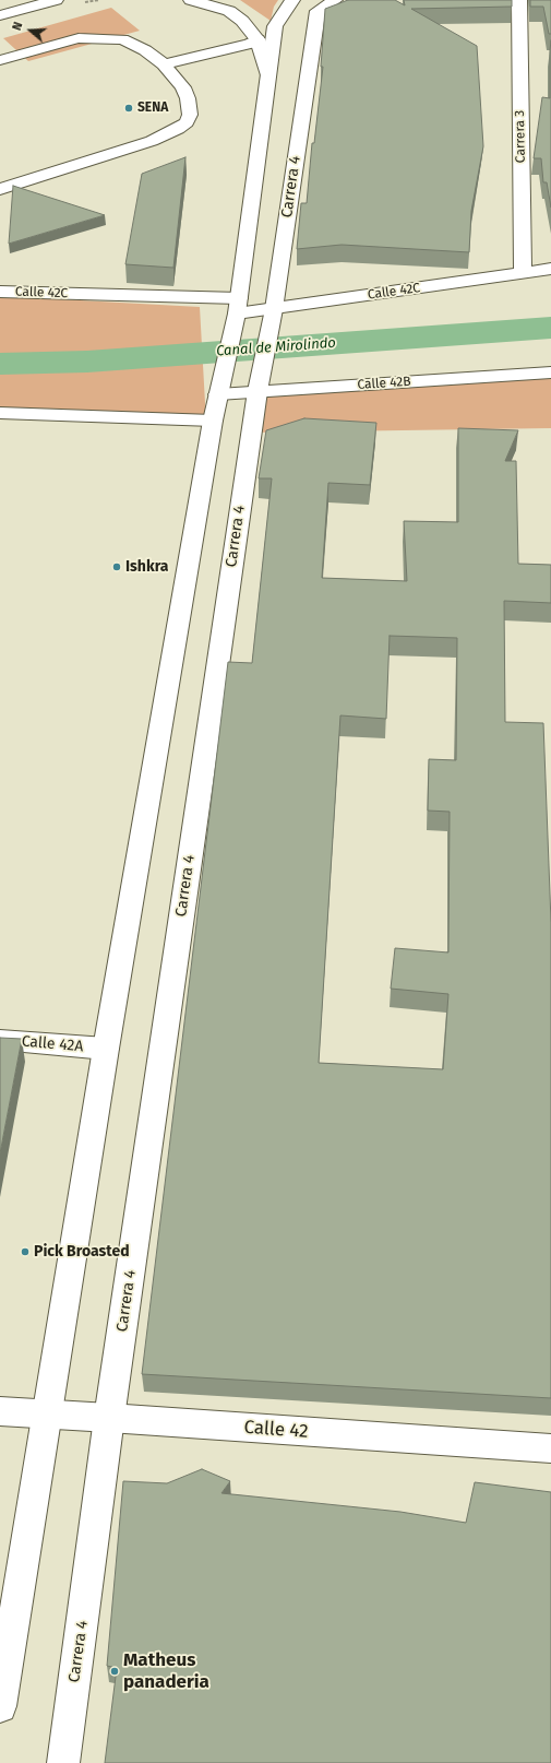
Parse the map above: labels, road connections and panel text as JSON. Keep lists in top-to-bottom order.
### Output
{
  "streets": {
    "main road": [
      "Carrera 3",
      "Carrera 4",
      "Calle 42C",
      "Calle 42B",
      "Calle 42A",
      "Calle 42"
    ]
  },
  "crossings": [
    ["Carrera 3", "Calle 42C"],
    ["Carrera 4", "Calle 42C"],
    ["Carrera 4", "Calle 42B"],
    ["Carrera 4", "Calle 42"]
  ],
  "water": ["Canal de Mirolindo"],
  "places": [
    "SENA",
    "Ishkra",
    "Pick Broasted",
    "Matheus panaderia"
  ],
  "north": "left"
}
